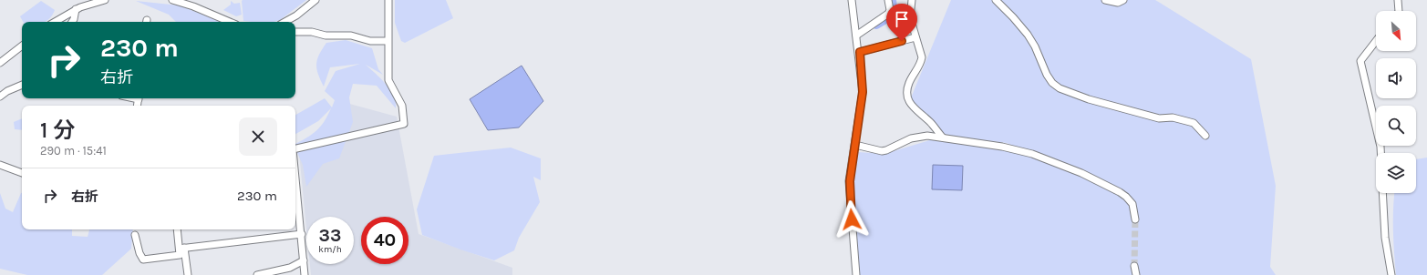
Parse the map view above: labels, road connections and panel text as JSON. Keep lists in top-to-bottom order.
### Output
{
  "north": "bottom right",
  "page": {
    "turn": ["230 m", "右折"],
    "heading": ["1 分", "290 m · 15:41"],
    "list": [
      {
        "name": "右折",
        "value": "230 m"
      }
    ],
    "speed": "33 km/h",
    "limit": "40"
  }
}
